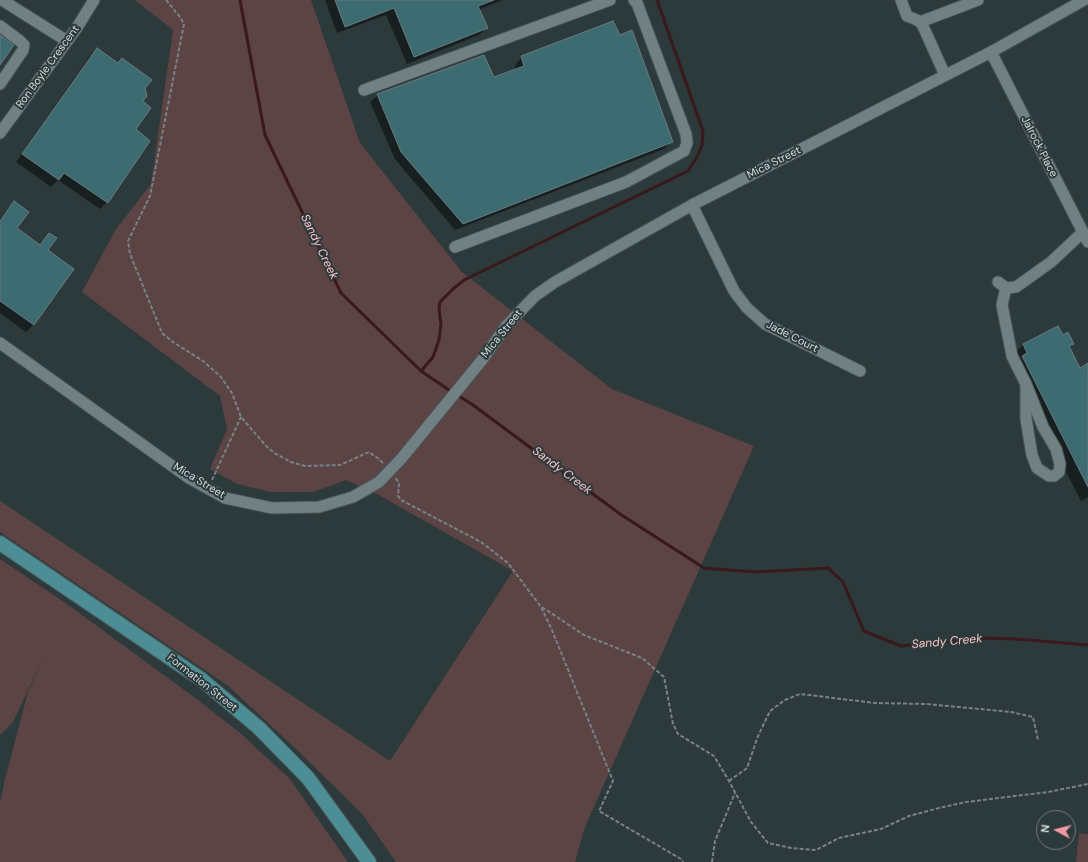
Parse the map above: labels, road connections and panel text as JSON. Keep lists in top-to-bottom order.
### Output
{
  "streets": {
    "main road": ["Formation Street"],
    "street": [
      "Ron Boyle Crescent",
      "Jalrock Place",
      "Mica Street",
      "Jade Court"
    ]
  },
  "crossings": [
    ["Jalrock Place", "Mica Street"],
    ["Mica Street", "Jade Court"]
  ],
  "water": ["Sandy Creek"],
  "north": "left"
}
